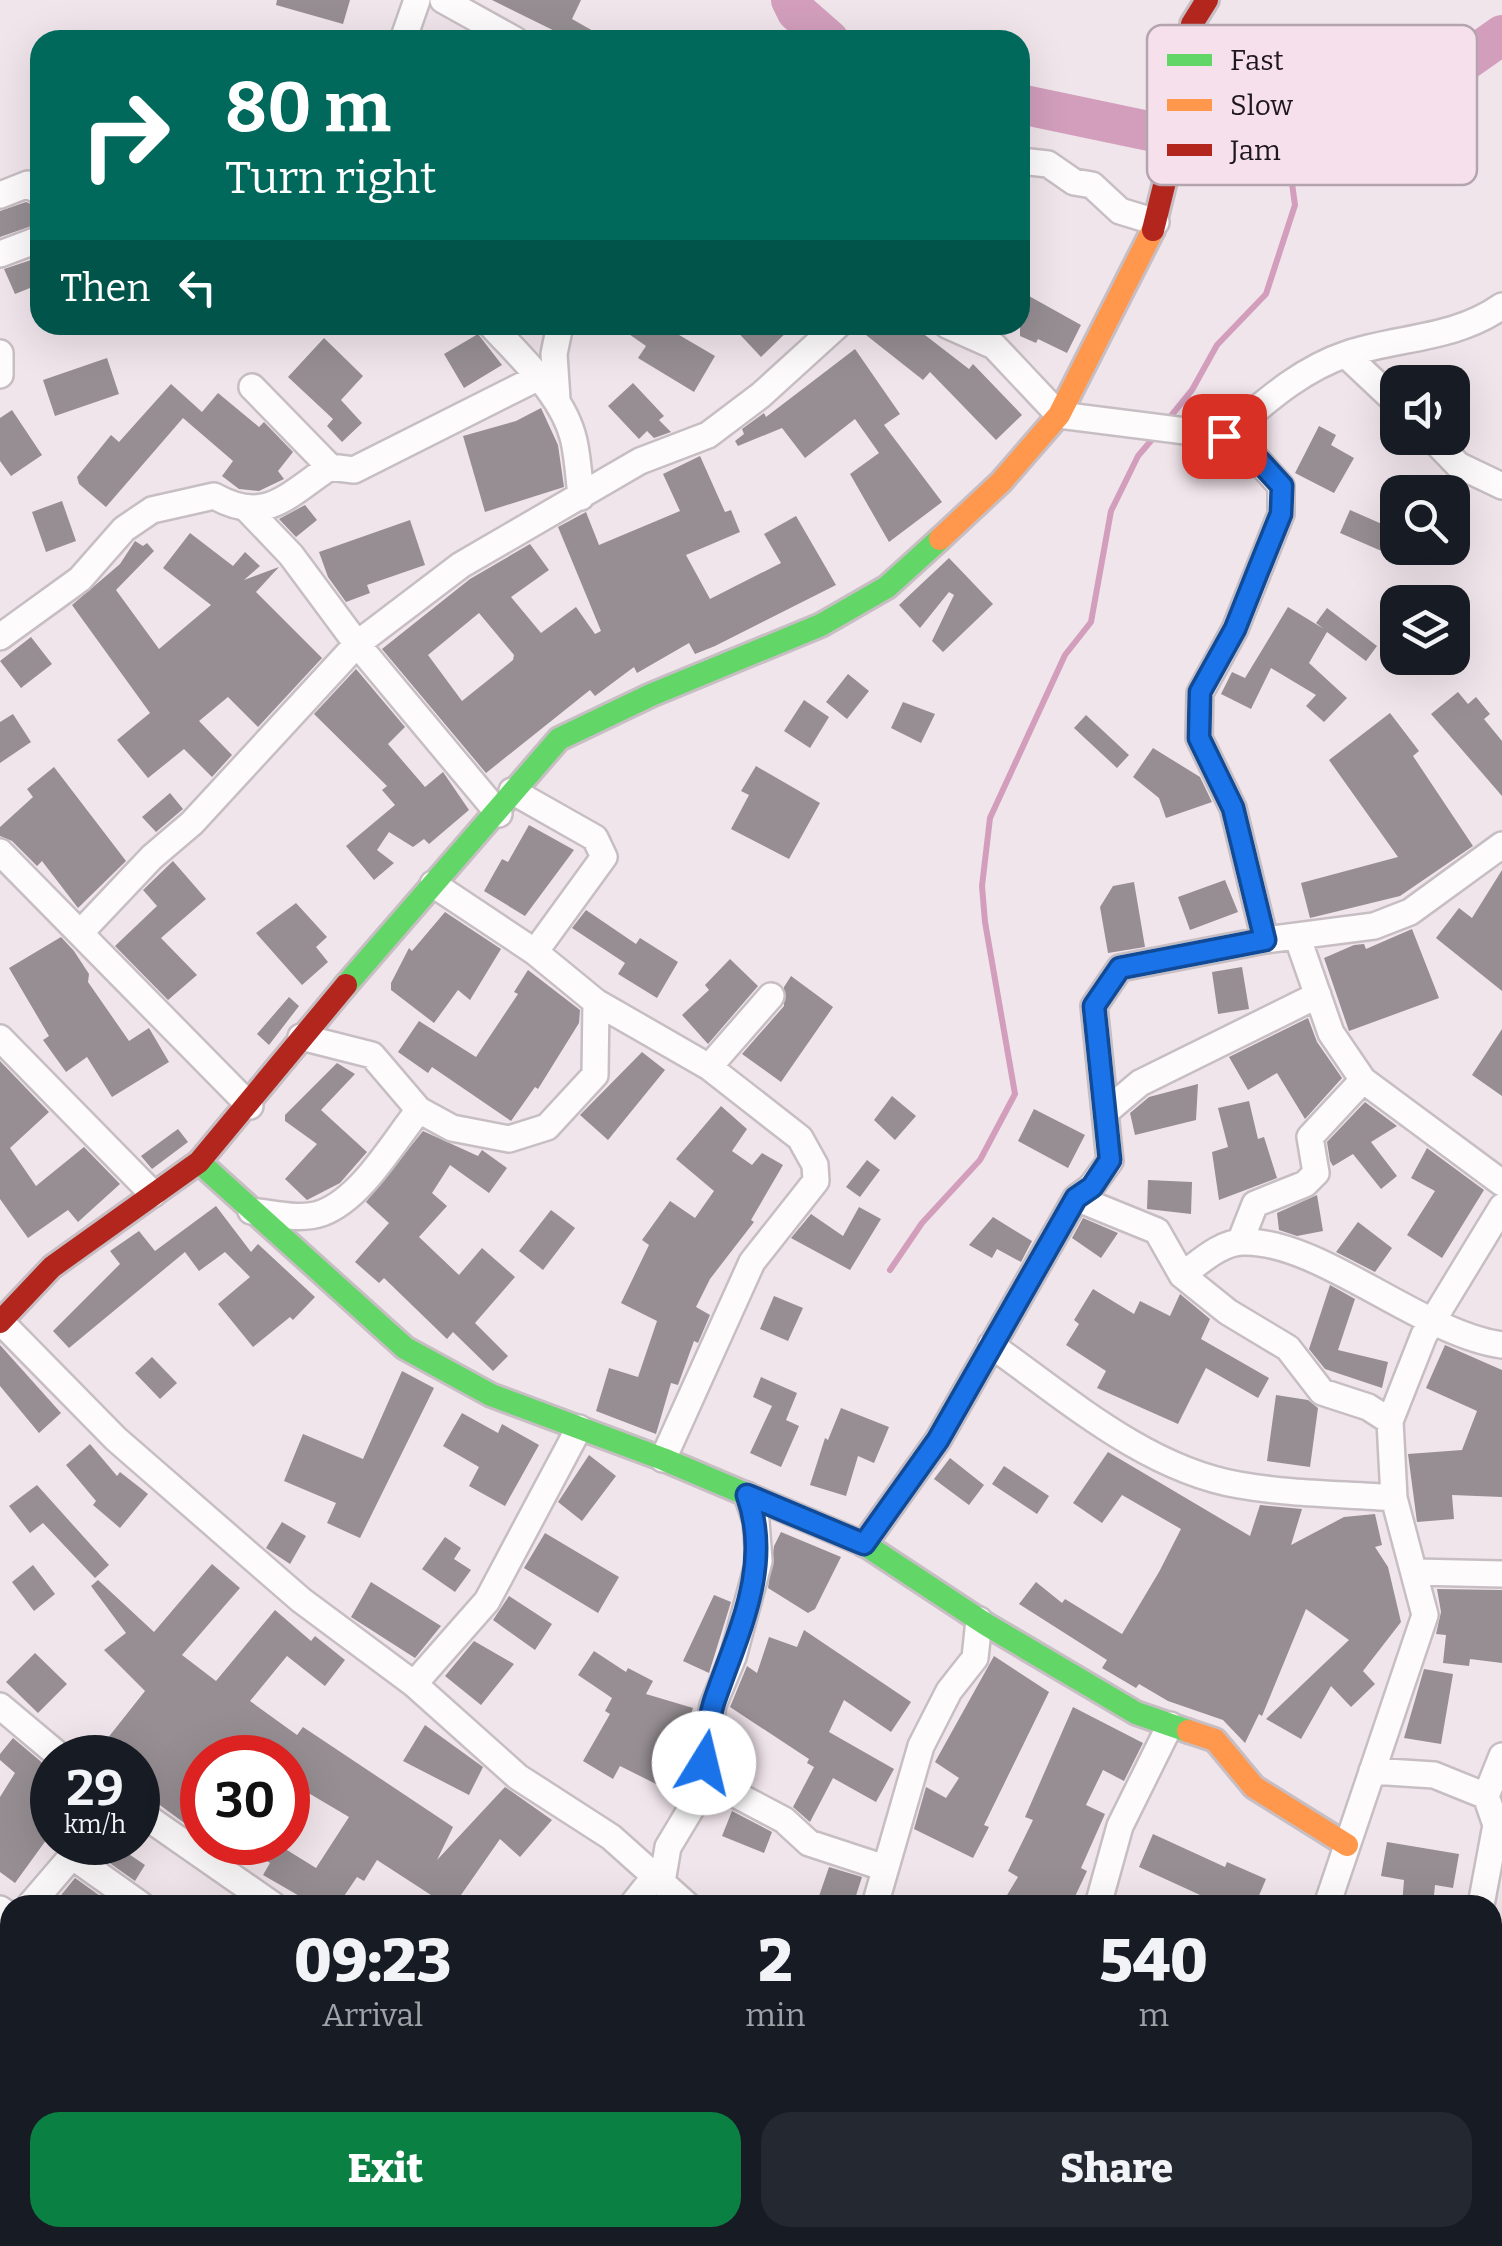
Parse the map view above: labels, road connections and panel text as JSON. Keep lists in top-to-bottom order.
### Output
{
  "legend": ["Fast", "Slow", "Jam"],
  "page": {
    "turn": ["80 m", "Turn right"],
    "then": "Then",
    "speed": "29 km/h",
    "limit": "30",
    "eta": [
      "09:23",
      "Arrival",
      "2",
      "min",
      "540",
      "m"
    ],
    "buttons": ["Exit", "Share"]
  }
}
